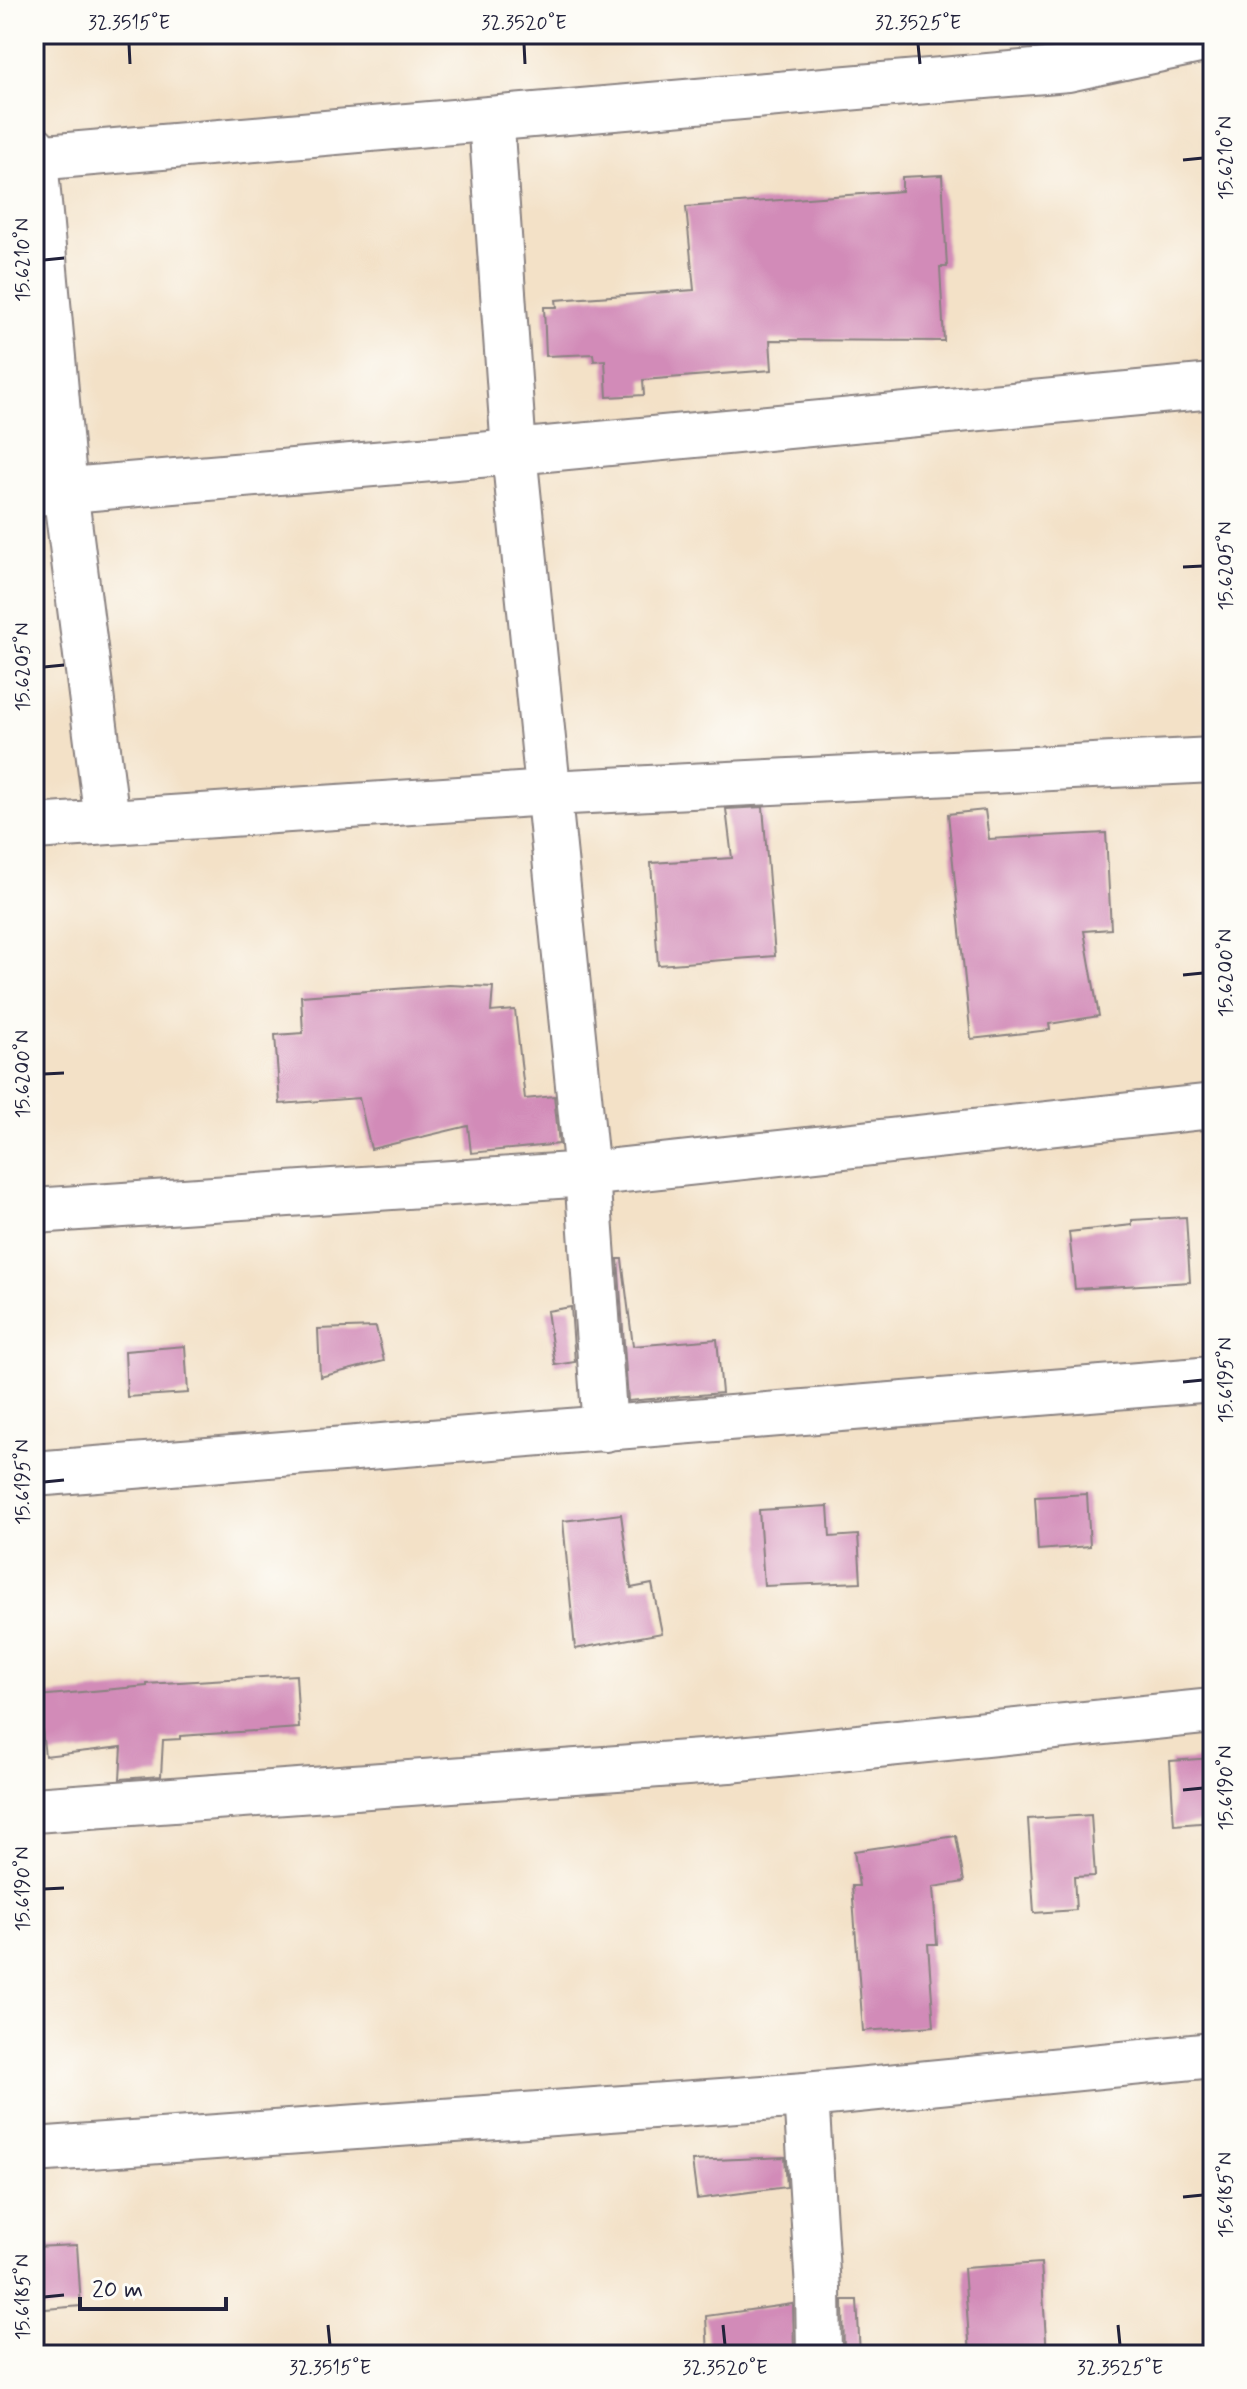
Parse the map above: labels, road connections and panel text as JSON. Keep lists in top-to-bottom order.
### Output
{
  "scale_bar": "20 m",
  "coordinates": [
    "32.3515°E",
    "32.3520°E",
    "32.3525°E",
    "15.6210°N",
    "15.6205°N",
    "15.6200°N",
    "15.6195°N",
    "15.6190°N",
    "15.6185°N"
  ]
}
